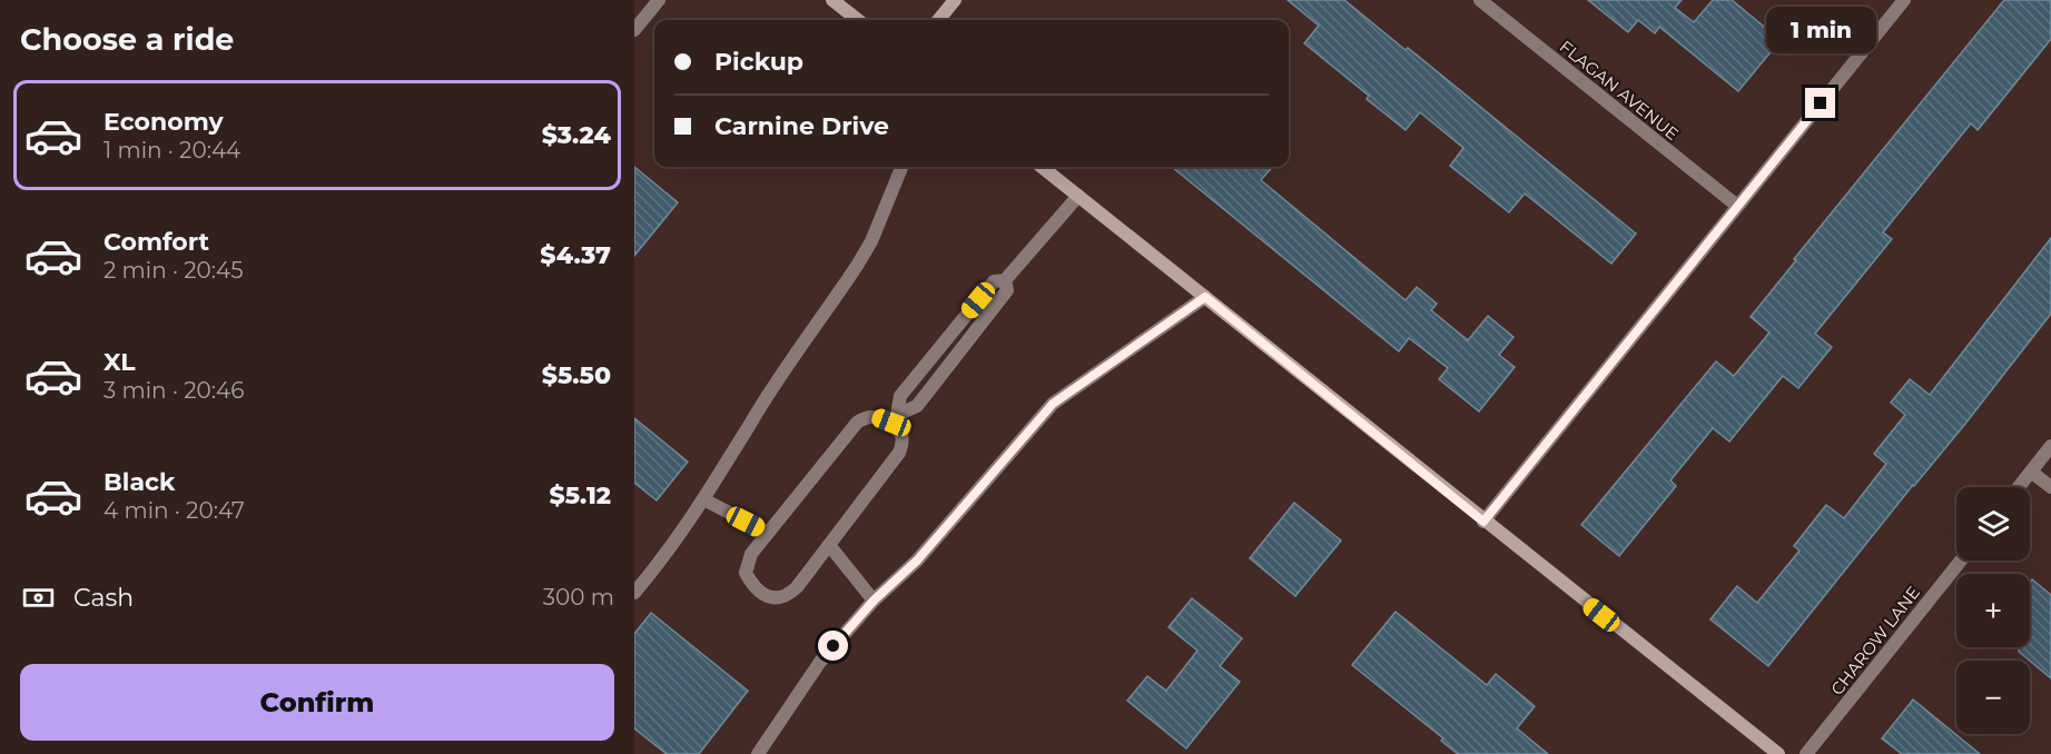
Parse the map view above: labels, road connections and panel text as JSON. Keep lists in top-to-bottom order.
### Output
{
  "streets": {
    "street": ["FLAGAN AVENUE", "CHAROW LANE"]
  },
  "page": {
    "heading": "Choose a ride",
    "bubble": "1 min",
    "banner": ["Pickup", "Carnine Drive"],
    "list": [
      {
        "name": "Economy",
        "note": "1 min · 20:44",
        "value": "$3.24"
      },
      {
        "name": "Comfort",
        "note": "2 min · 20:45",
        "value": "$4.37"
      },
      {
        "name": "XL",
        "note": "3 min · 20:46",
        "value": "$5.50"
      },
      {
        "name": "Black",
        "note": "4 min · 20:47",
        "value": "$5.12"
      }
    ],
    "map_buttons": ["+", "−"],
    "pay": ["Cash", "300 m"],
    "buttons": "Confirm"
  }
}
